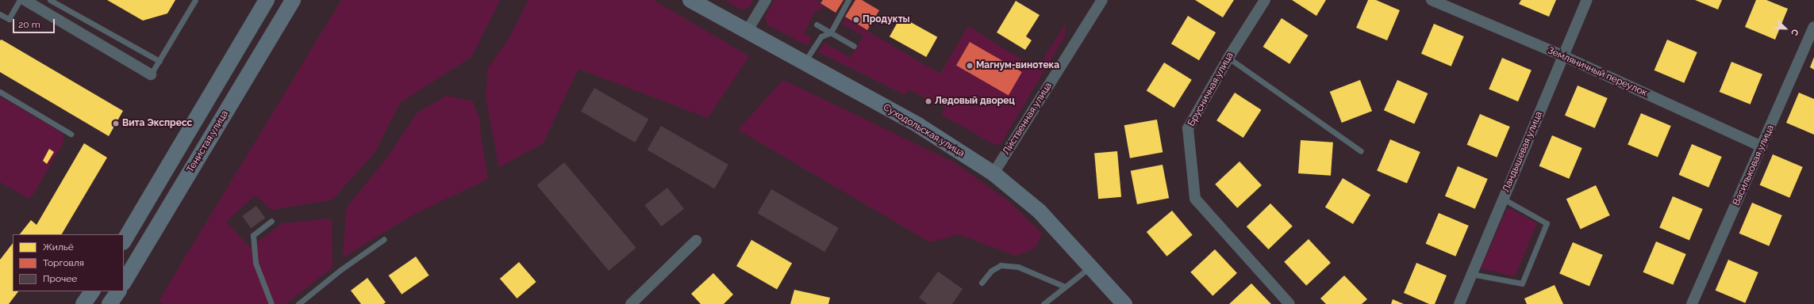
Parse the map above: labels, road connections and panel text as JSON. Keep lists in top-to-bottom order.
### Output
{
  "streets": {
    "main road": ["Суходольская улица", "Тенистая улица"],
    "street": [
      "Земляничный переулок",
      "Брусничная улица",
      "Лиственная улица",
      "Ландышевая улица",
      "Васильковая улица"
    ]
  },
  "crossings": [
    ["Земляничный переулок", "Ландышевая улица"],
    ["Земляничный переулок", "Васильковая улица"],
    ["Лиственная улица", "Суходольская улица"]
  ],
  "places": [
    "Продукты",
    "Магнум-винотека",
    "Ледовый дворец",
    "Вита Экспресс"
  ],
  "legend": ["Жильё", "Торговля", "Прочее"],
  "scale_bar": "20 m",
  "north": "bottom right"
}
